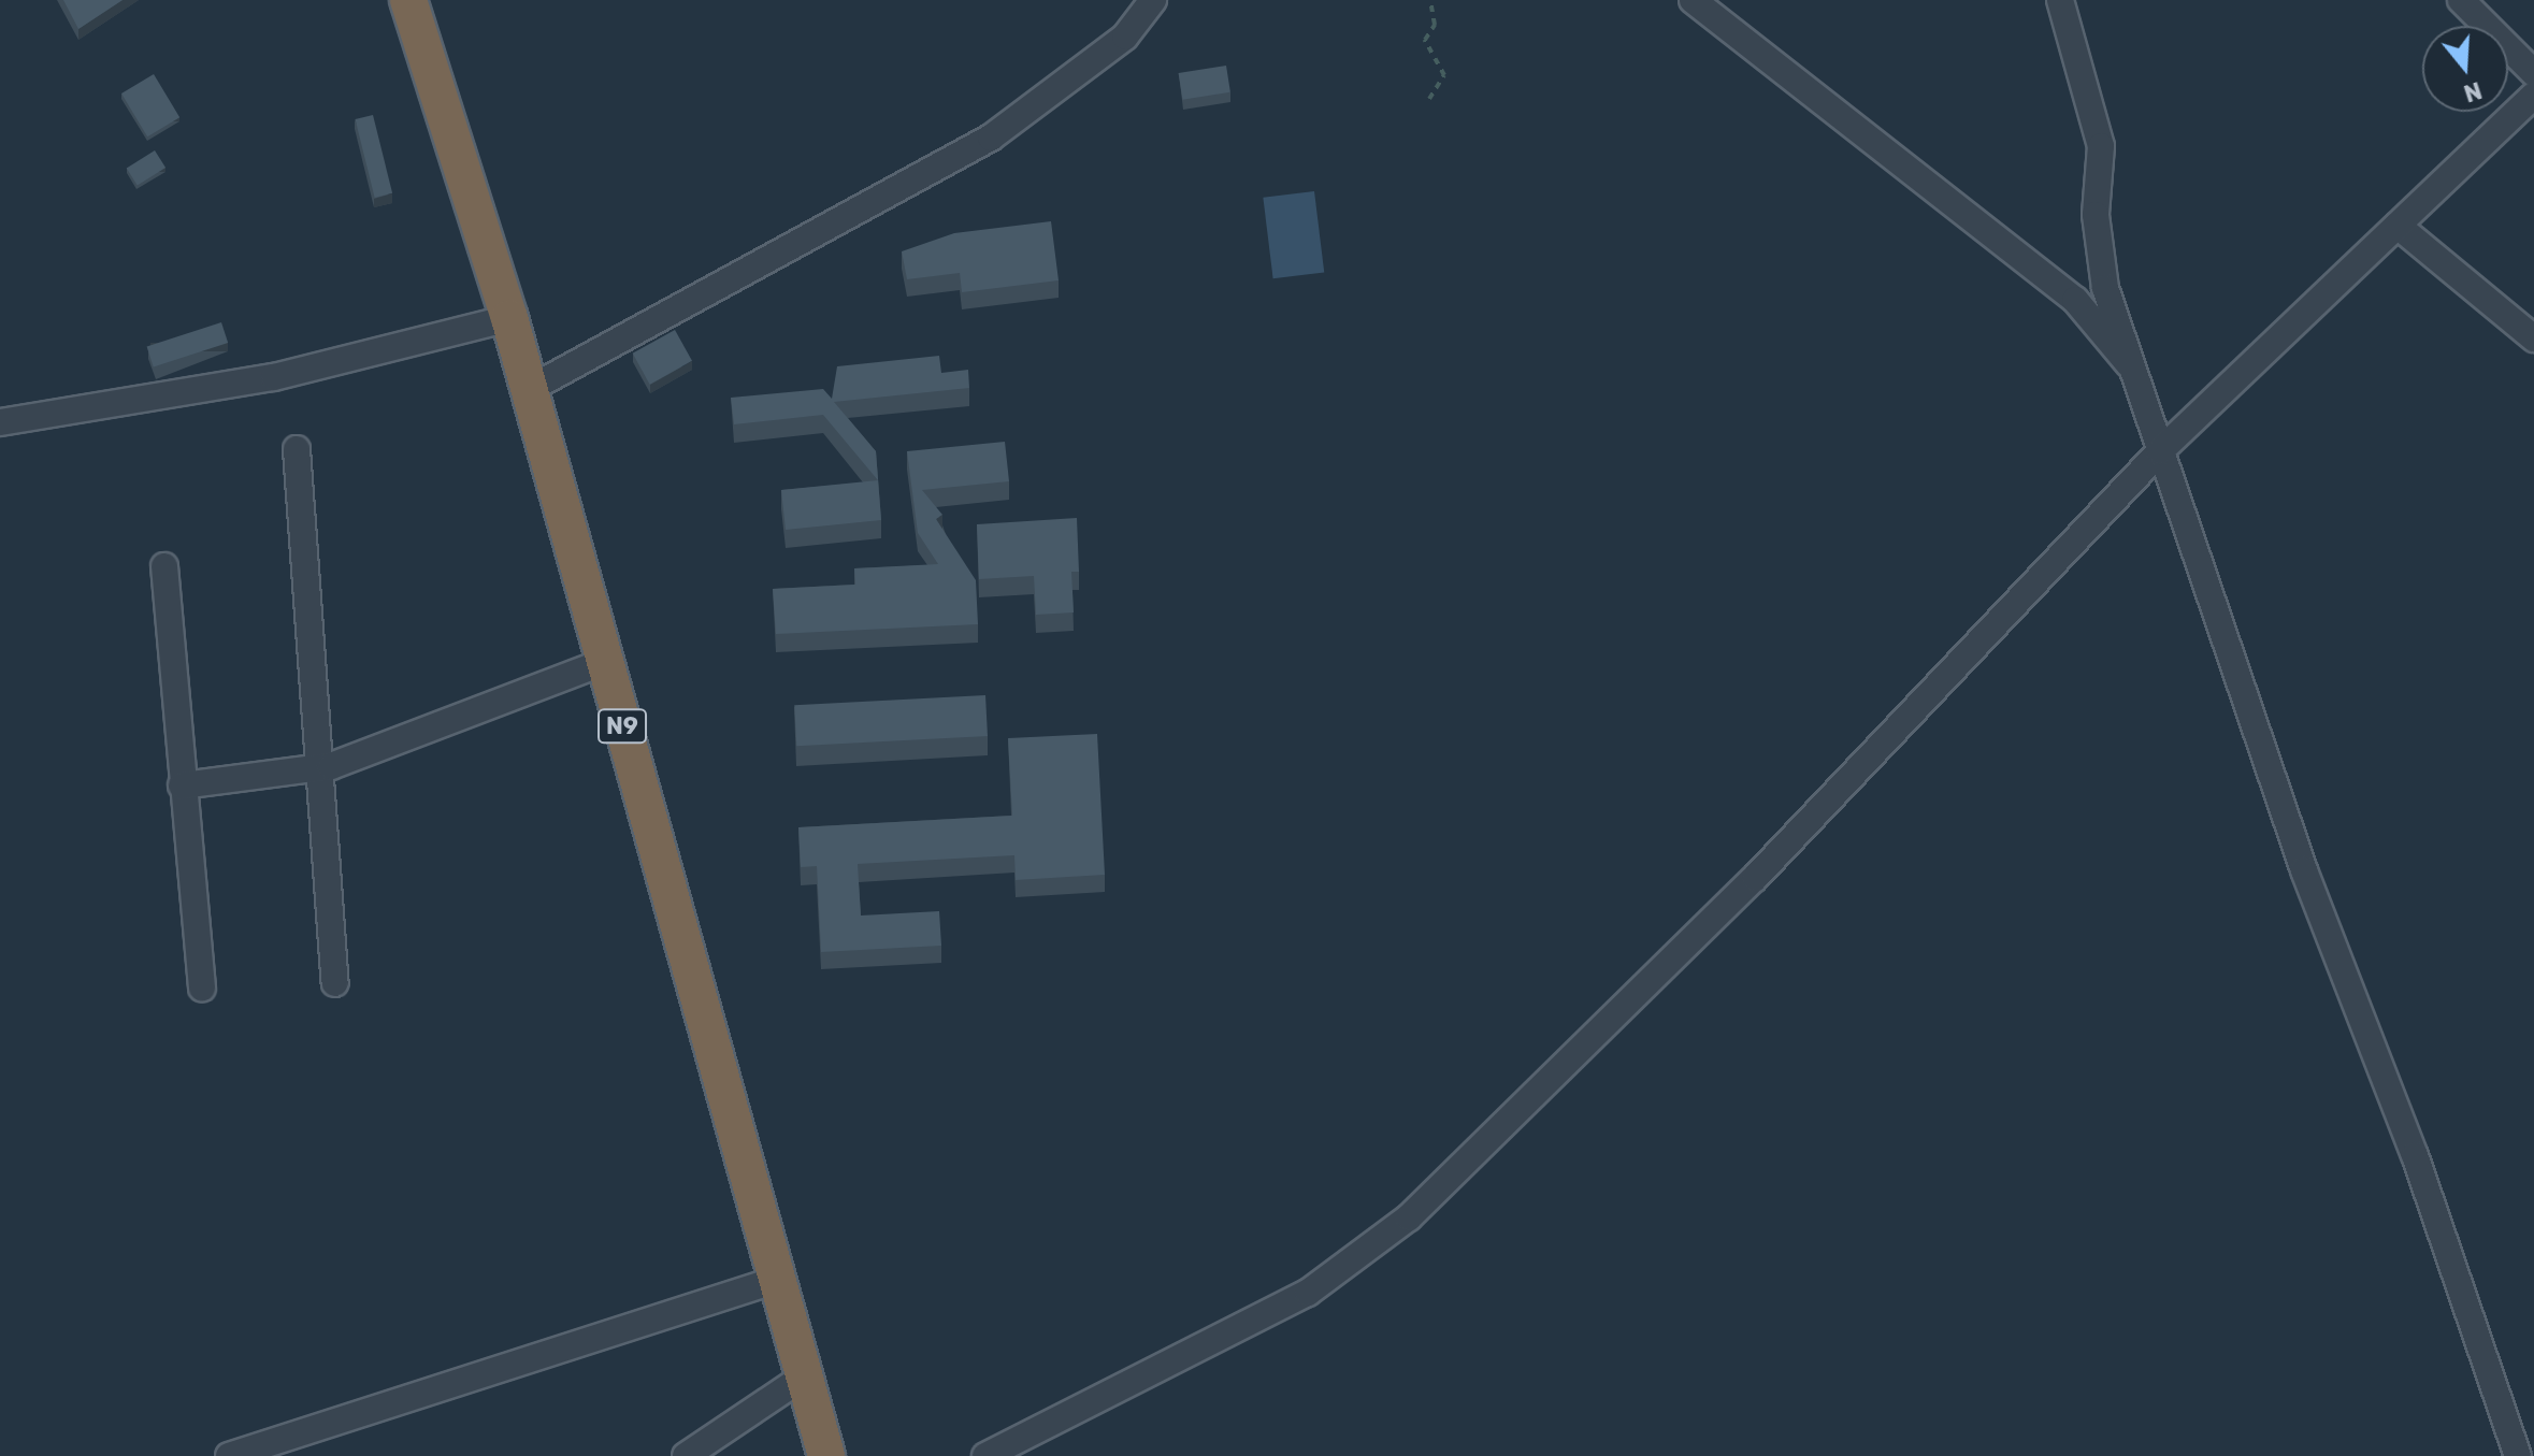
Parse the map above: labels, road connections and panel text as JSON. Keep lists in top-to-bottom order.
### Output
{
  "streets": {
    "highway": ["N9"]
  },
  "north": "bottom"
}
